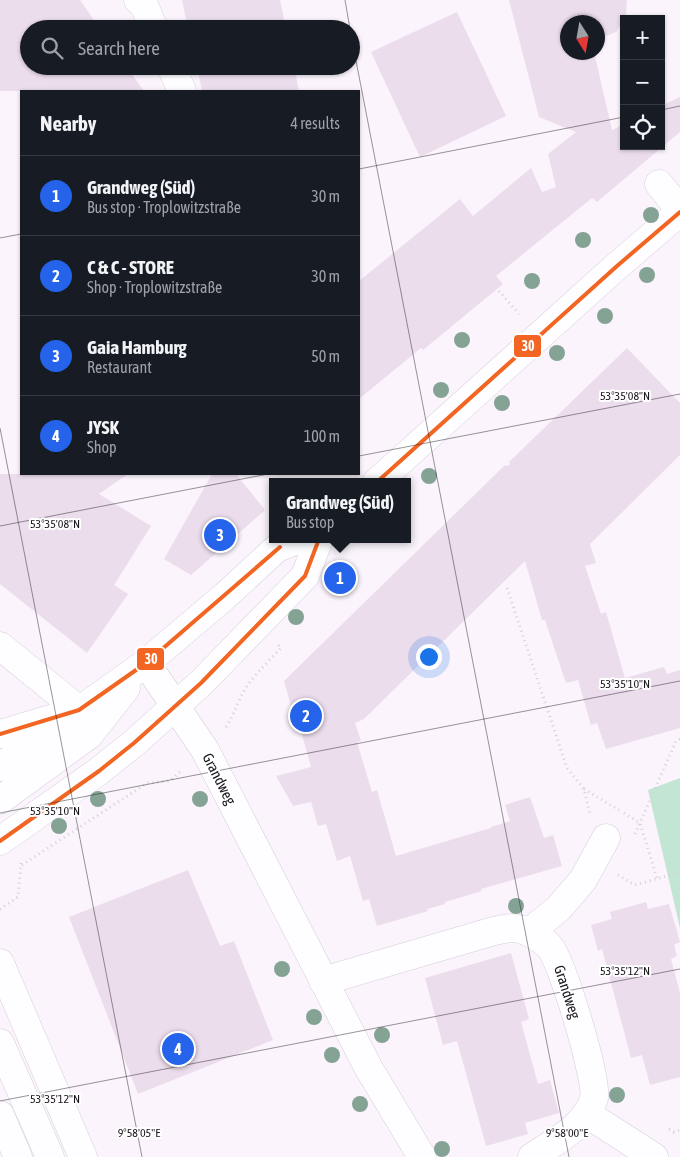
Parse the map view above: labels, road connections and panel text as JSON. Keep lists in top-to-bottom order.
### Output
{
  "streets": {
    "street": ["Grandweg"]
  },
  "lines": ["transit line 30"],
  "north": "bottom",
  "page": {
    "map_buttons": ["+", "−"],
    "search": "Search here",
    "heading": ["Nearby", "4 results"],
    "list": [
      {
        "mark": "1",
        "name": "Grandweg (Süd)",
        "note": "Bus stop · Troplowitzstraße",
        "value": "30 m"
      },
      {
        "mark": "2",
        "name": "C & C - STORE",
        "note": "Shop · Troplowitzstraße",
        "value": "30 m"
      },
      {
        "mark": "3",
        "name": "Gaia Hamburg",
        "note": "Restaurant",
        "value": "50 m"
      },
      {
        "mark": "4",
        "name": "JYSK",
        "note": "Shop",
        "value": "100 m"
      }
    ],
    "popup": ["Grandweg (Süd)", "Bus stop"],
    "pins": [
      "3",
      "1",
      "2",
      "4"
    ]
  },
  "coordinates": [
    "53°35'08\"N",
    "53°35'10\"N",
    "53°35'12\"N",
    "9°58'05\"E",
    "9°58'00\"E"
  ]
}
